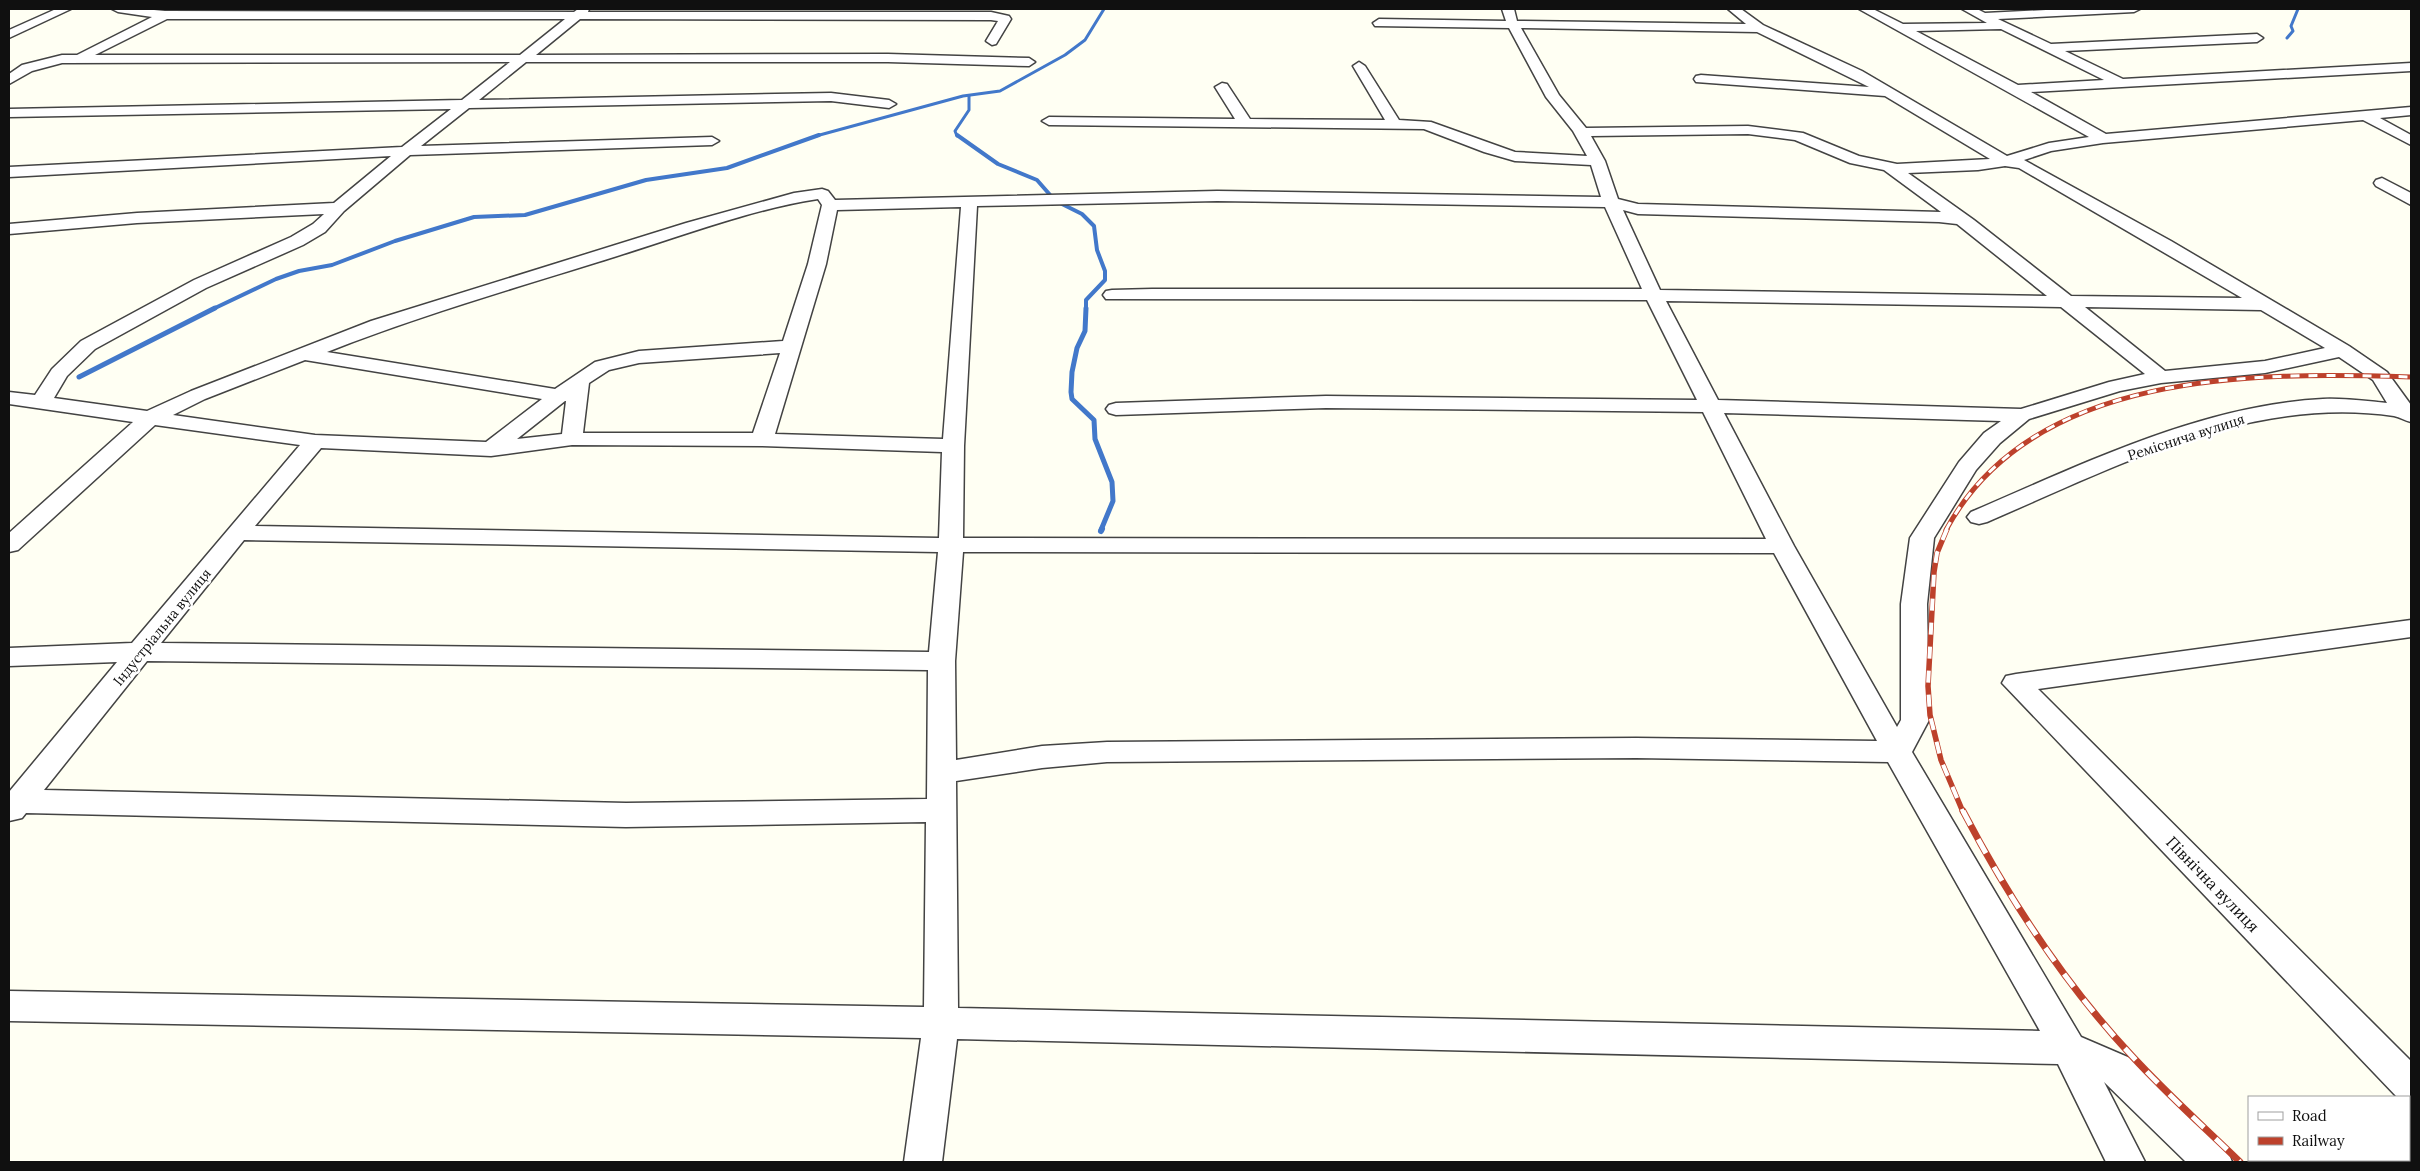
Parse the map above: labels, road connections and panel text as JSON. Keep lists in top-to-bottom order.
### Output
{
  "streets": {
    "street": ["Реміснича вулиця", "Індустріальна вулиця", "Північна вулиця"]
  },
  "legend": ["Road", "Railway"]
}
